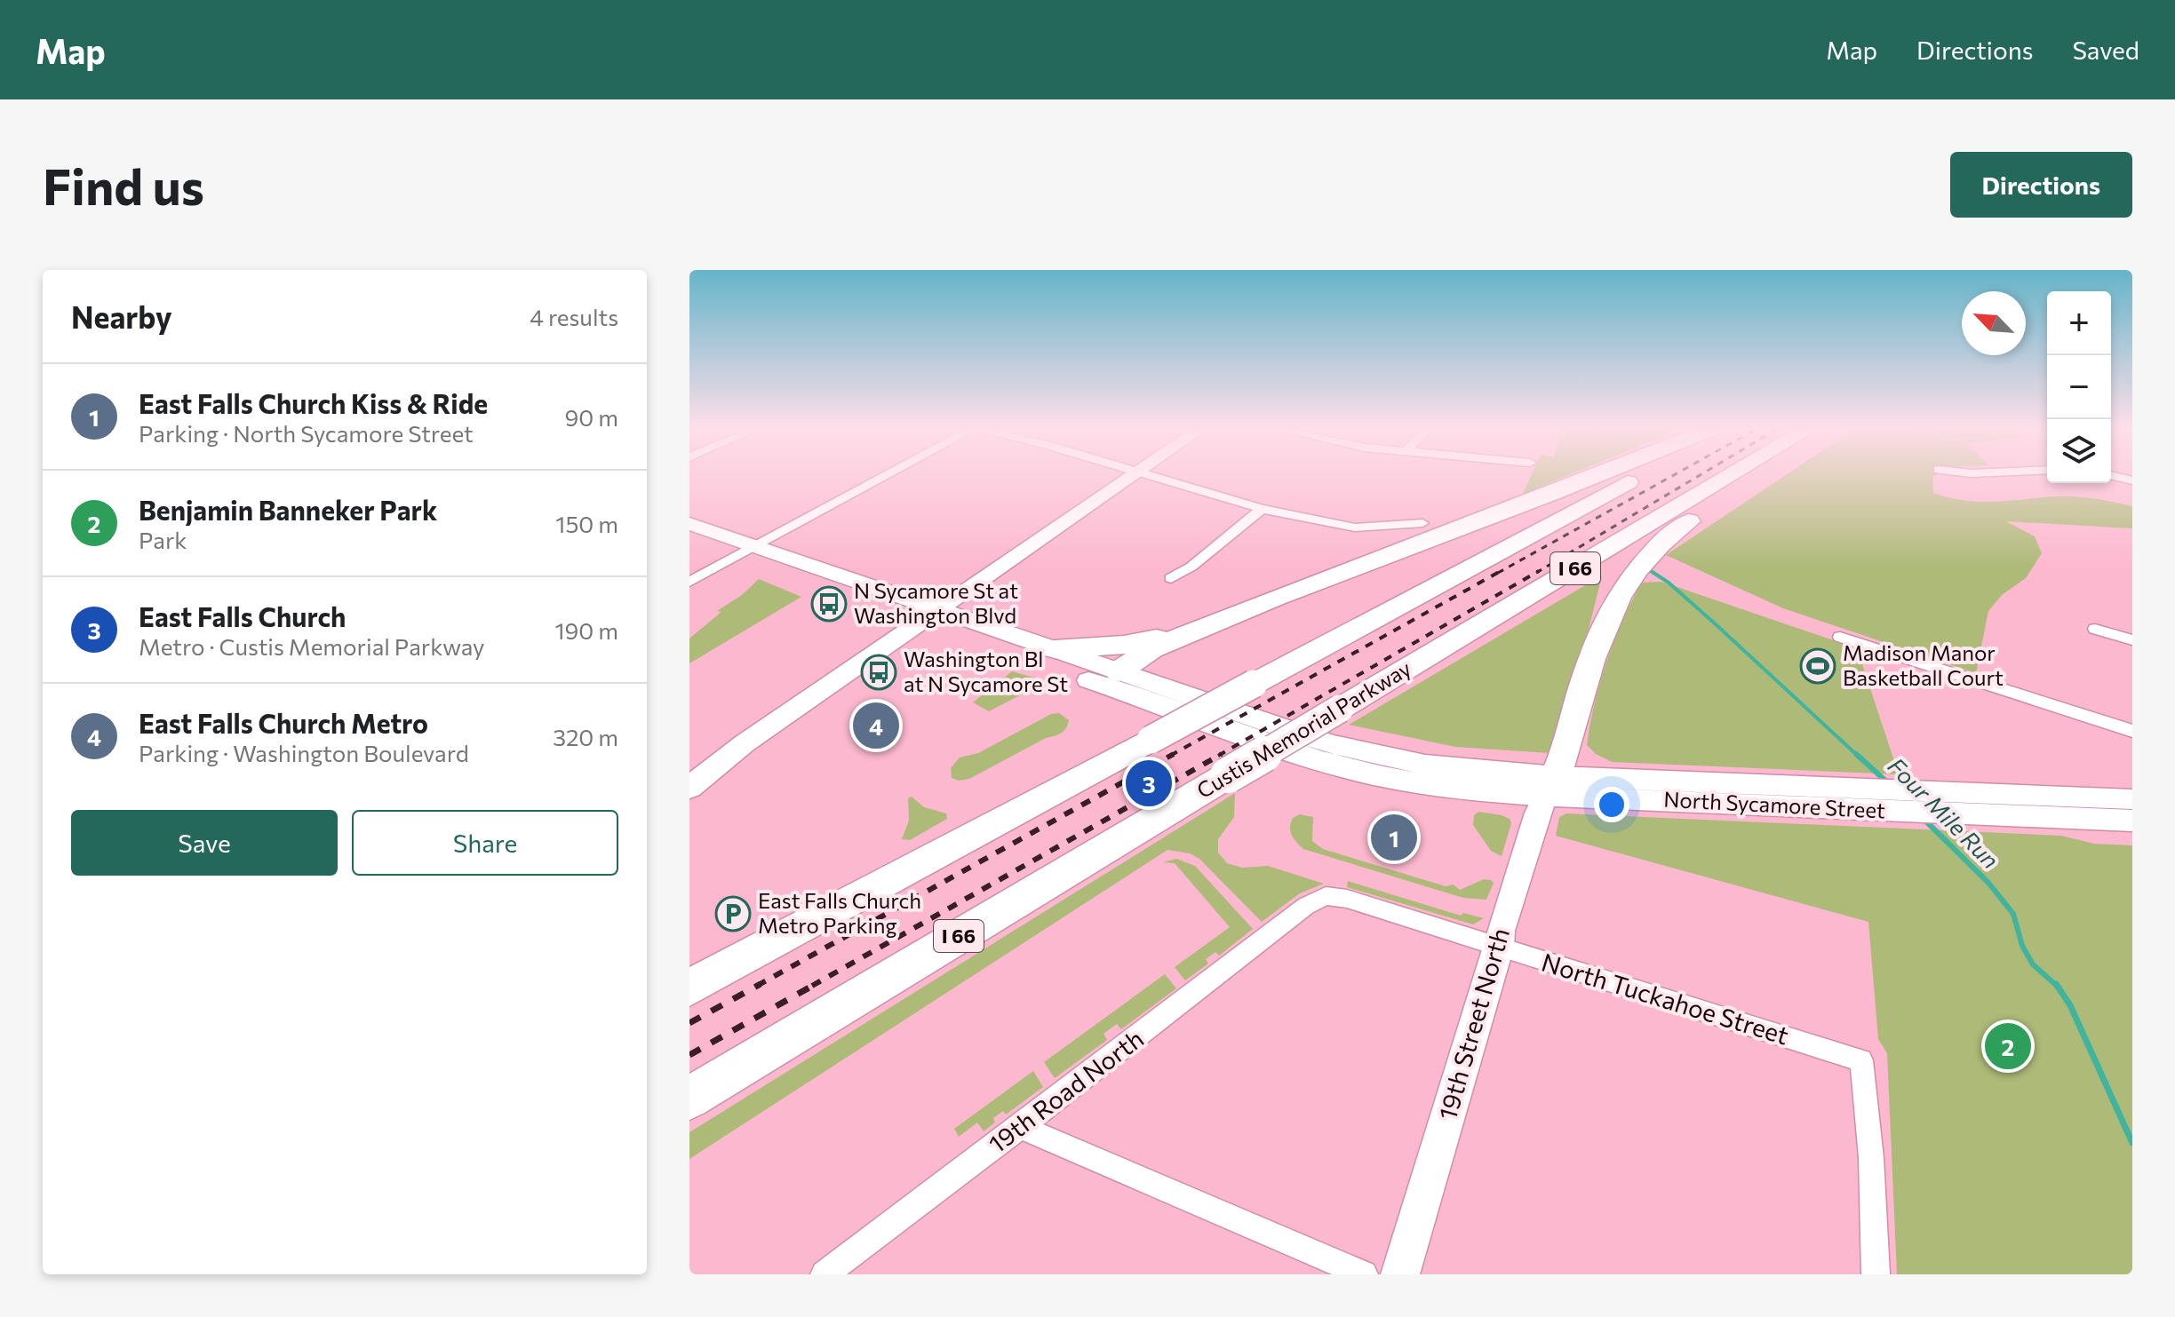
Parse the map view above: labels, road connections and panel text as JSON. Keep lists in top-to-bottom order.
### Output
{
  "streets": {
    "highway": ["I 66", "Custis Memorial Parkway"],
    "main road": ["North Sycamore Street", "19th Street North"],
    "street": ["North Tuckahoe Street", "19th Road North"]
  },
  "crossings": [
    ["North Sycamore Street", "19th Street North"],
    ["North Tuckahoe Street", "19th Street North"],
    ["North Tuckahoe Street", "19th Road North"]
  ],
  "water": ["Four Mile Run"],
  "places": {
    "bus stop": ["N Sycamore St at Washington Blvd", "Washington Bl at N Sycamore St"],
    "sports": ["Madison Manor Basketball Court"],
    "parking": ["East Falls Church Metro Parking"]
  },
  "north": "top left",
  "page": {
    "header": "Map",
    "nav": ["Map", "Directions", "Saved"],
    "buttons": [
      "Directions",
      ["Save", "Share"]
    ],
    "title": "Find us",
    "heading": ["Nearby", "4 results"],
    "map_buttons": ["+", "−"],
    "list": [
      {
        "mark": "1",
        "name": "East Falls Church Kiss & Ride",
        "note": "Parking · North Sycamore Street",
        "value": "90 m"
      },
      {
        "mark": "2",
        "name": "Benjamin Banneker Park",
        "note": "Park",
        "value": "150 m"
      },
      {
        "mark": "3",
        "name": "East Falls Church",
        "note": "Metro · Custis Memorial Parkway",
        "value": "190 m"
      },
      {
        "mark": "4",
        "name": "East Falls Church Metro",
        "note": "Parking · Washington Boulevard",
        "value": "320 m"
      }
    ],
    "pins": [
      "4",
      "3",
      "1",
      "2"
    ]
  }
}
